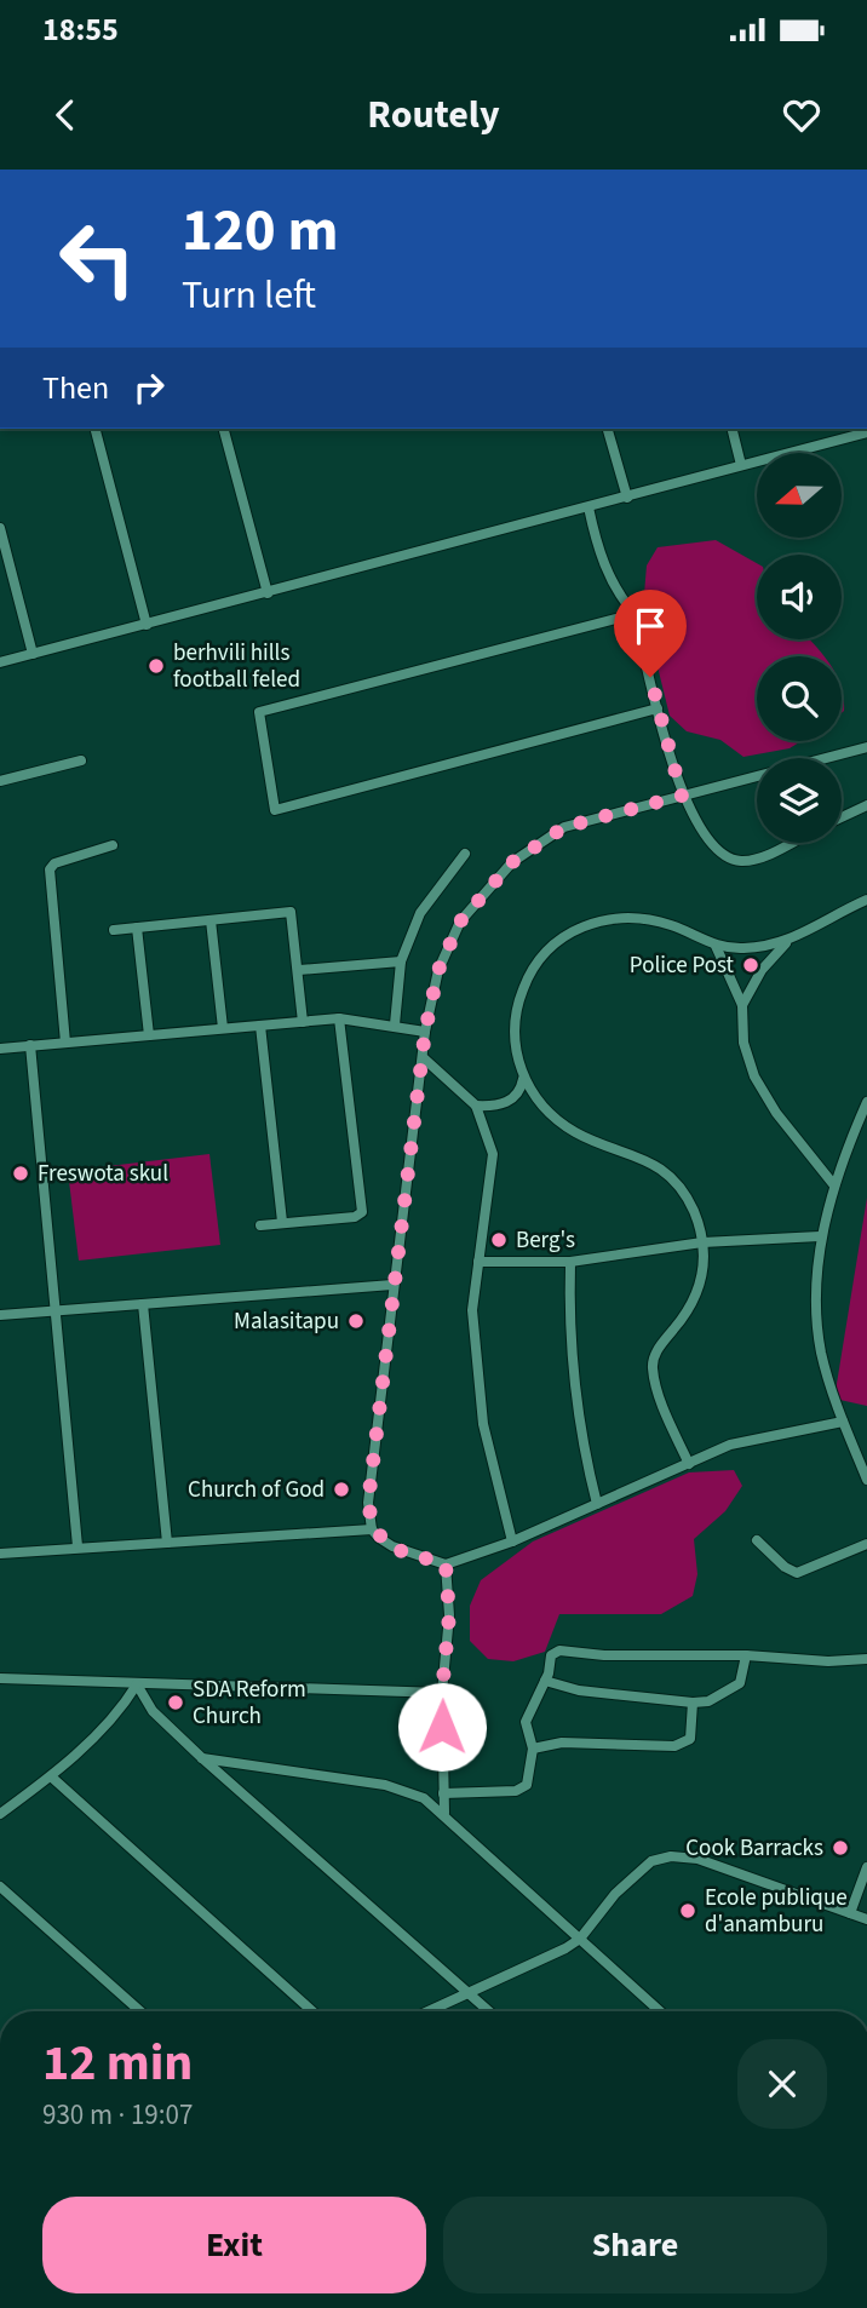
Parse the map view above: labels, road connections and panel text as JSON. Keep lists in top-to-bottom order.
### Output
{
  "places": [
    "berhvili hills football feled",
    "Police Post",
    "Freswota skul",
    "Berg's",
    "Malasitapu",
    "Church of God",
    "SDA Reform Church",
    "Cook Barracks",
    "Ecole publique d'anamburu"
  ],
  "north": "left",
  "page": {
    "status": "18:55",
    "header": "Routely",
    "turn": ["120 m", "Turn left"],
    "then": "Then",
    "heading": ["12 min", "930 m · 19:07"],
    "buttons": ["Exit", "Share"]
  }
}
